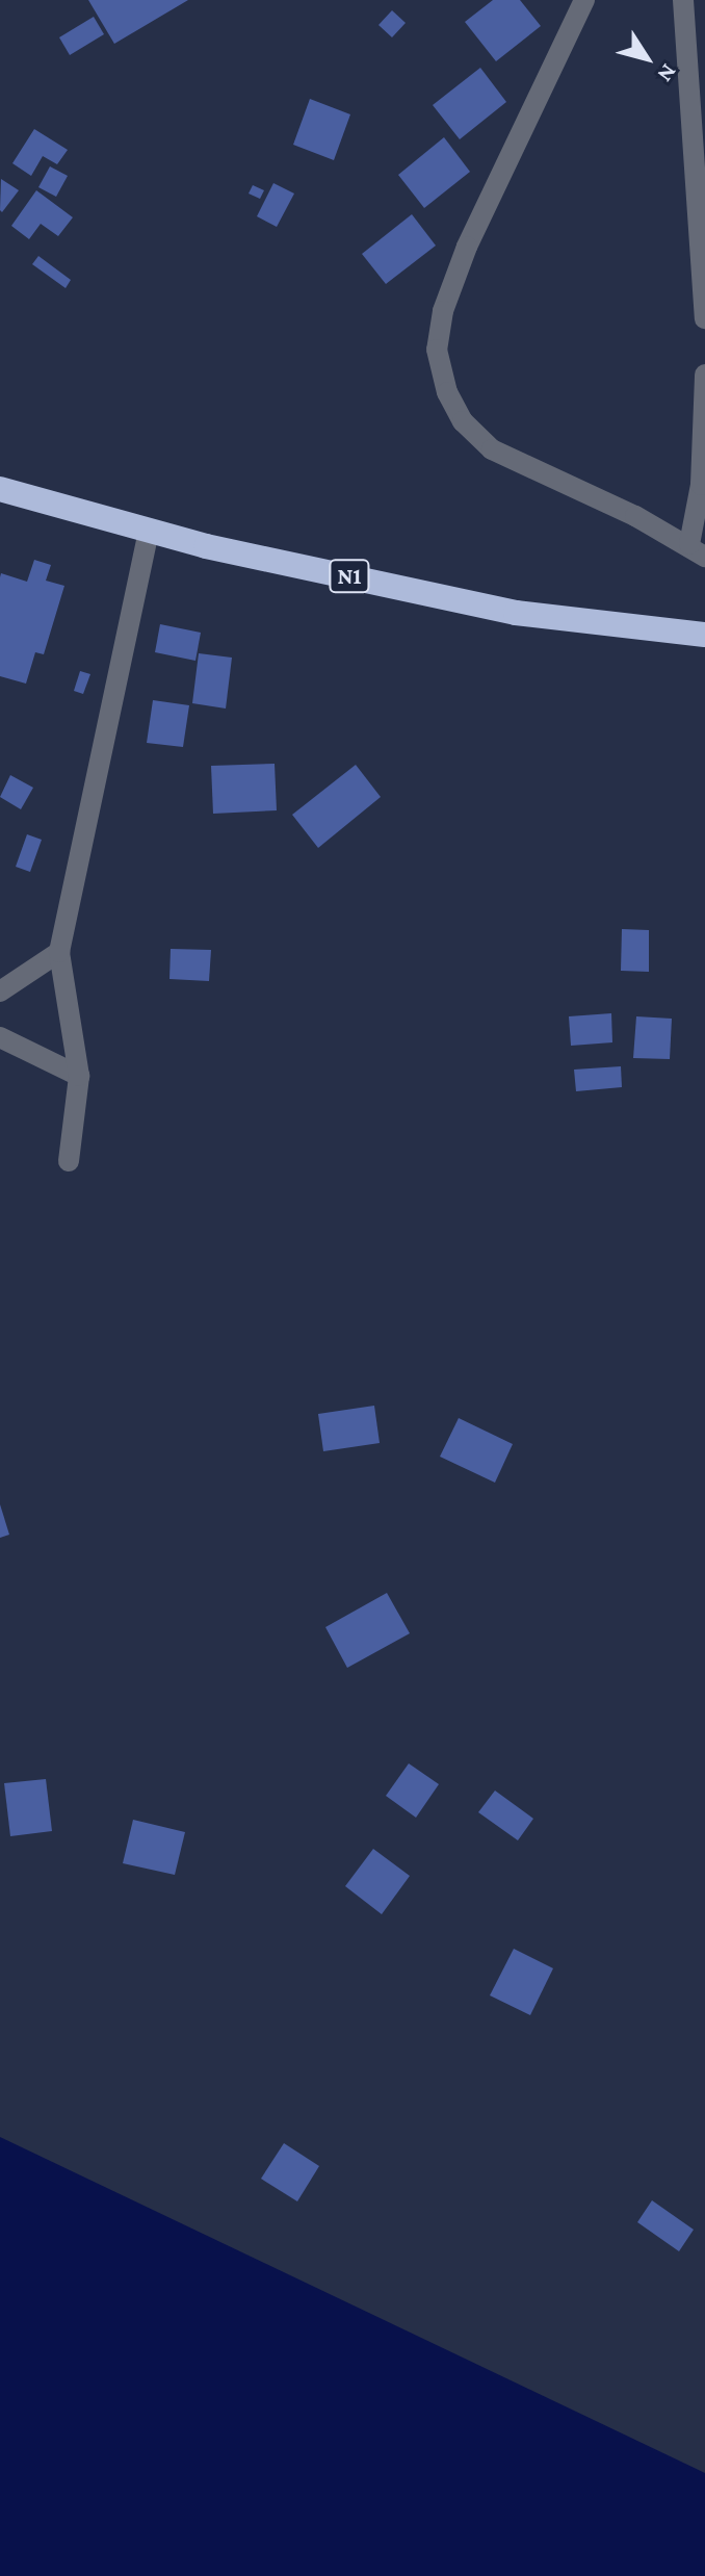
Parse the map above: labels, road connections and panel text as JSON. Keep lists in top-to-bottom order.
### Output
{
  "streets": {
    "highway": ["N1"]
  },
  "north": "bottom right"
}
